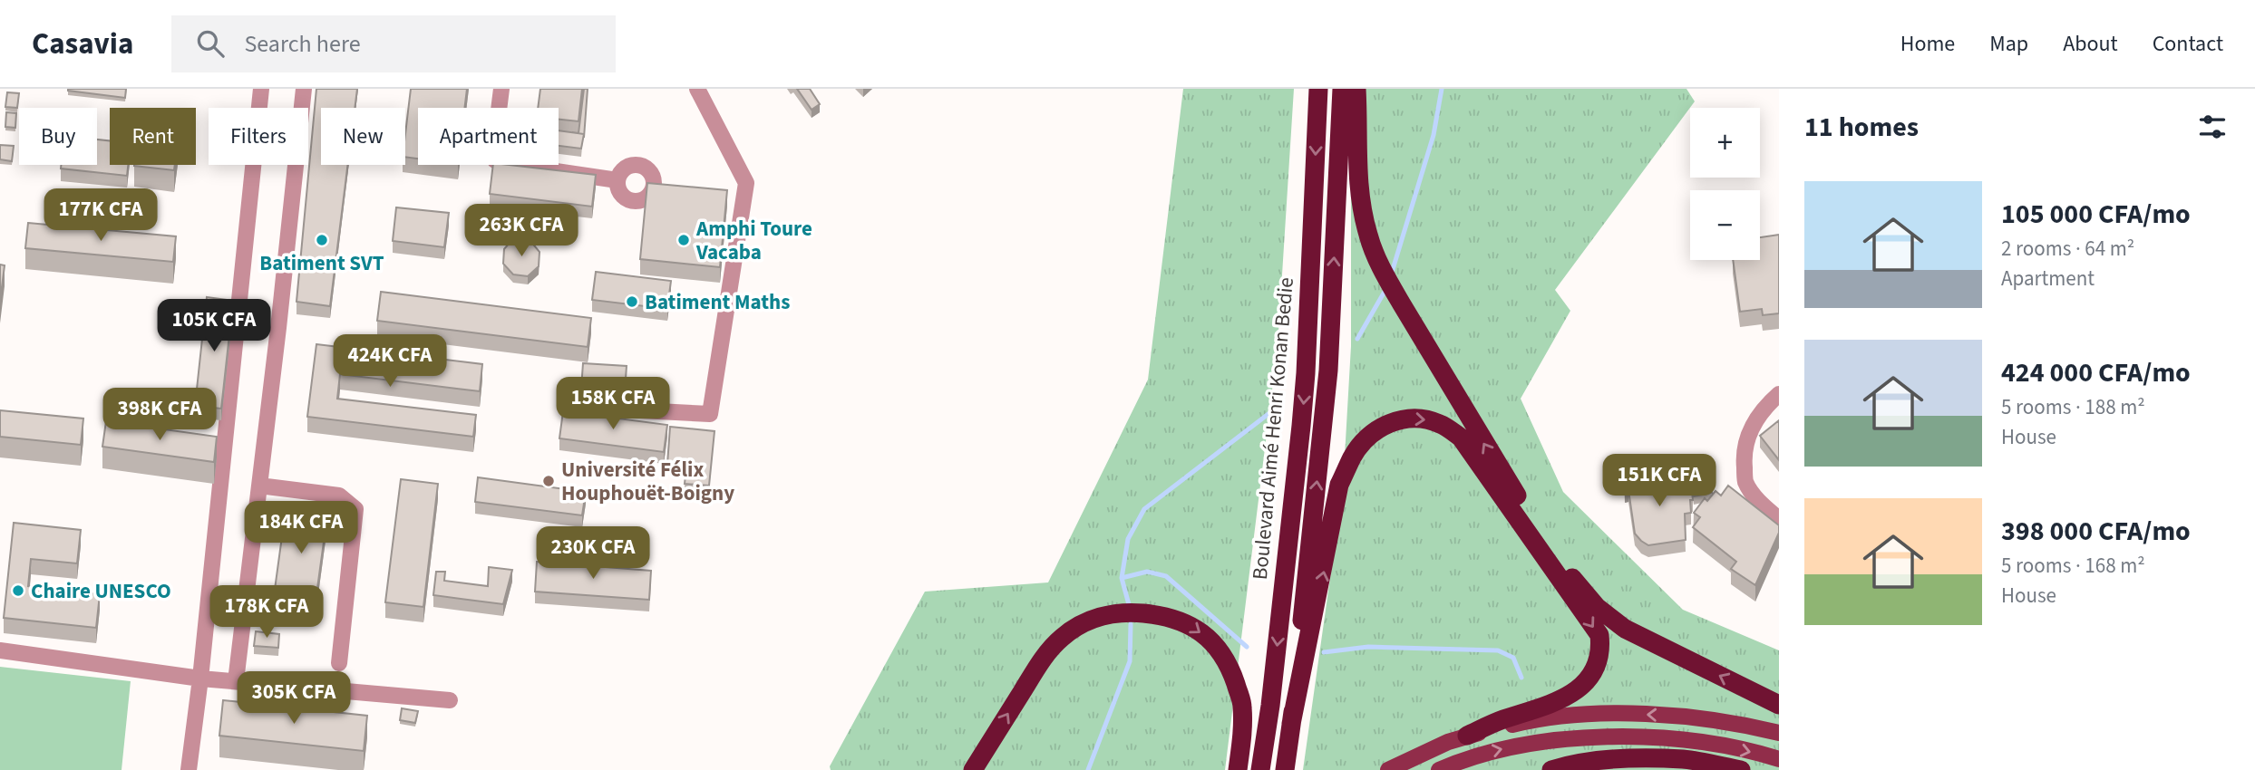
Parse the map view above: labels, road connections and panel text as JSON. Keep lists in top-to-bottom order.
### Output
{
  "streets": {
    "highway": ["Boulevard Aimé Henri Konan Bedie"]
  },
  "places": [
    "Batiment SVT",
    "Amphi Toure Vacaba",
    "Batiment Maths",
    "Université Félix Houphouët-Boigny",
    "Chaire UNESCO"
  ],
  "page": {
    "header": "Casavia",
    "search": "Search here",
    "nav": [
      "Home",
      "Map",
      "About",
      "Contact"
    ],
    "heading": "11 homes",
    "map_buttons": ["+", "−"],
    "chip": [
      "Buy",
      "Rent",
      "Filters",
      "New",
      "Apartment"
    ],
    "list": [
      {
        "name": "105 000 CFA/mo",
        "note": "2 rooms · 64 m² · Apartment"
      },
      {
        "name": "424 000 CFA/mo",
        "note": "5 rooms · 188 m² · House"
      },
      {
        "name": "398 000 CFA/mo",
        "note": "5 rooms · 168 m² · House"
      }
    ],
    "price": [
      "177K CFA",
      "263K CFA",
      "105K CFA",
      "424K CFA",
      "158K CFA",
      "398K CFA",
      "151K CFA",
      "184K CFA",
      "230K CFA",
      "178K CFA",
      "305K CFA"
    ]
  }
}
